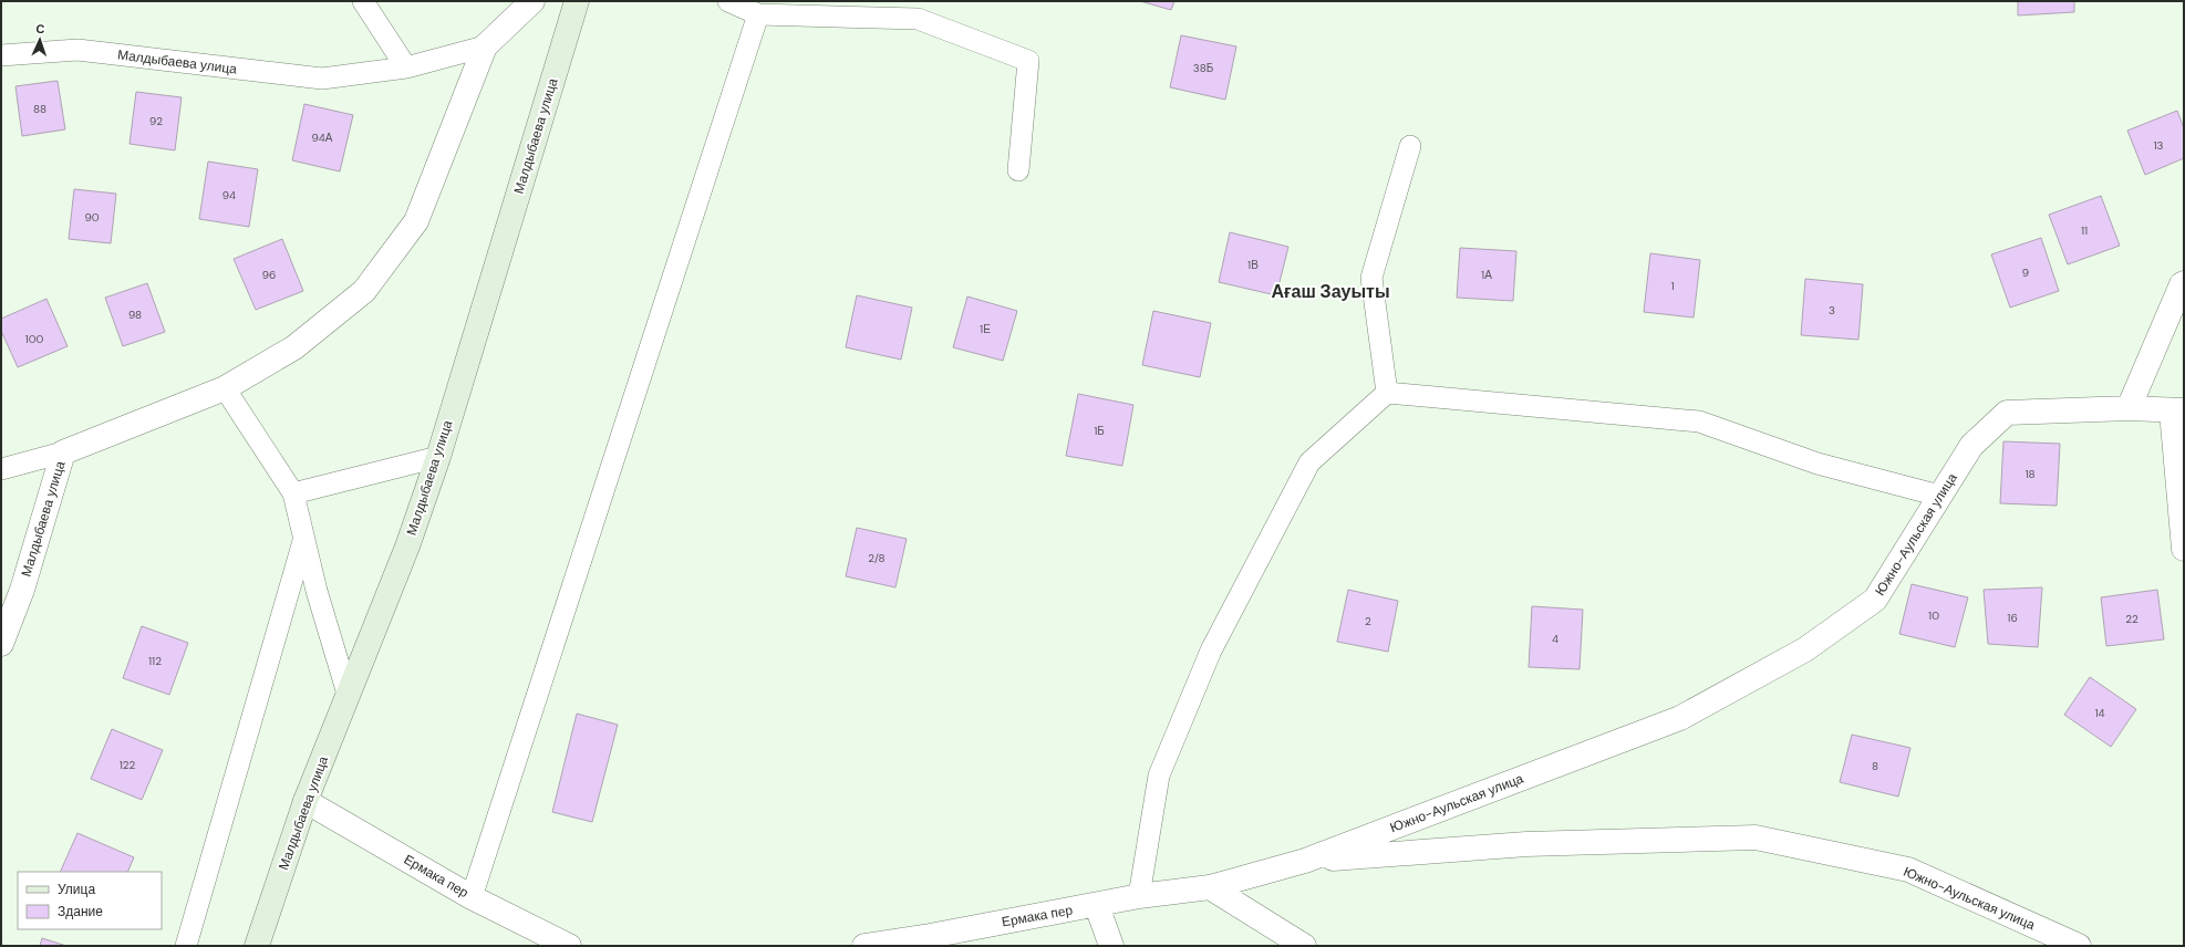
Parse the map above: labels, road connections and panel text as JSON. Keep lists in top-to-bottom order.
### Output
{
  "streets": {
    "main road": ["Малдыбаева улица"],
    "street": ["Южно-Аульская улица", "Ермака пер"]
  },
  "crossings": [
    ["Малдыбаева улица", "Ермака пер"],
    ["Южно-Аульская улица", "Ермака пер"]
  ],
  "districts": ["Ағаш Зауыты"],
  "house_numbers": [
    "38Б",
    "88",
    "92",
    "94А",
    "13",
    "94",
    "90",
    "11",
    "1В",
    "9",
    "96",
    "1А",
    "1",
    "3",
    "98",
    "1Е",
    "100",
    "1Б",
    "18",
    "2/8",
    "10",
    "16",
    "22",
    "2",
    "4",
    "112",
    "14",
    "122",
    "8"
  ],
  "legend": ["Улица", "Здание"],
  "north": "top"
}
